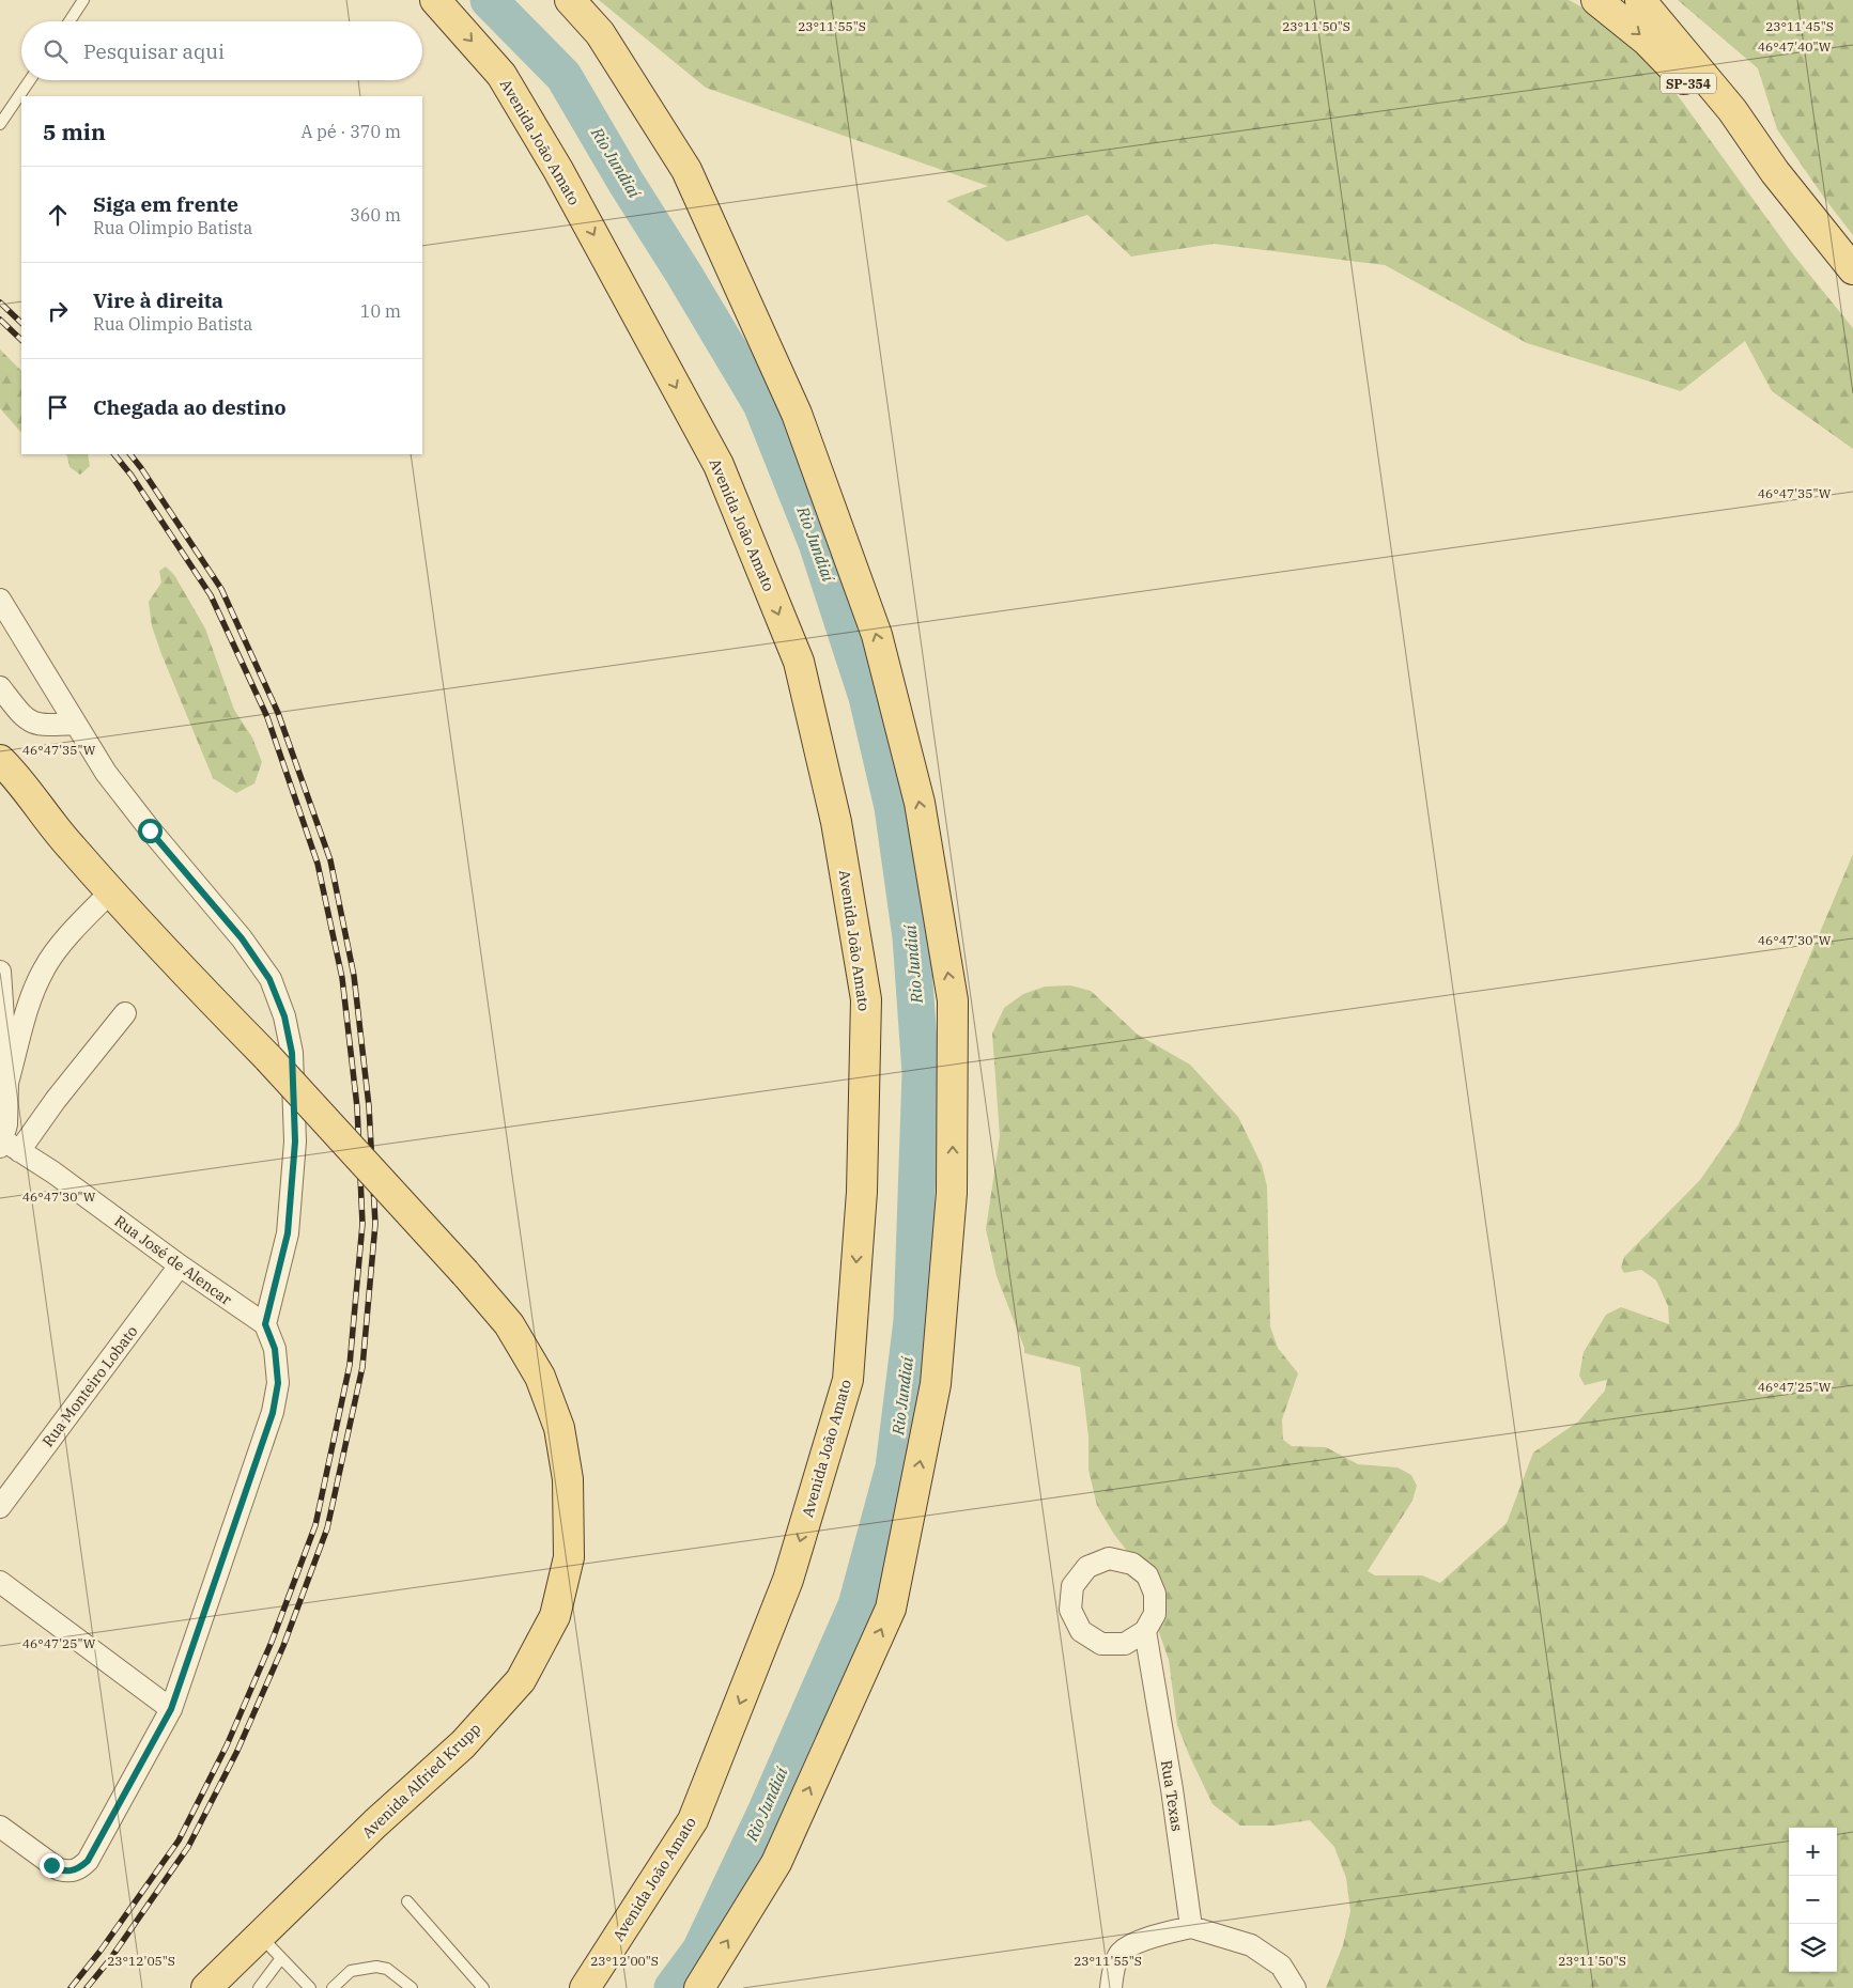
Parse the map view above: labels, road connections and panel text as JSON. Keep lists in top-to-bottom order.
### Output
{
  "streets": {
    "main road": ["SP-354", "Avenida João Amato", "Avenida Alfried Krupp"],
    "street": ["Rua José de Alencar", "Rua Monteiro Lobato", "Rua Texas"]
  },
  "crossings": [
    ["Rua José de Alencar", "Rua Monteiro Lobato"]
  ],
  "water": ["Rio Jundiaí"],
  "page": {
    "search": "Pesquisar aqui",
    "heading": ["5 min", "A pé · 370 m"],
    "list": [
      ["Siga em frente", "Rua Olimpio Batista", "360 m"],
      ["Vire à direita", "Rua Olimpio Batista", "10 m"],
      "Chegada ao destino"
    ],
    "map_buttons": ["+", "−"]
  },
  "coordinates": [
    "23°11'55\"S",
    "23°11'50\"S",
    "23°11'45\"S",
    "46°47'40\"W",
    "46°47'35\"W",
    "46°47'30\"W",
    "46°47'25\"W",
    "23°12'05\"S",
    "23°12'00\"S"
  ]
}
